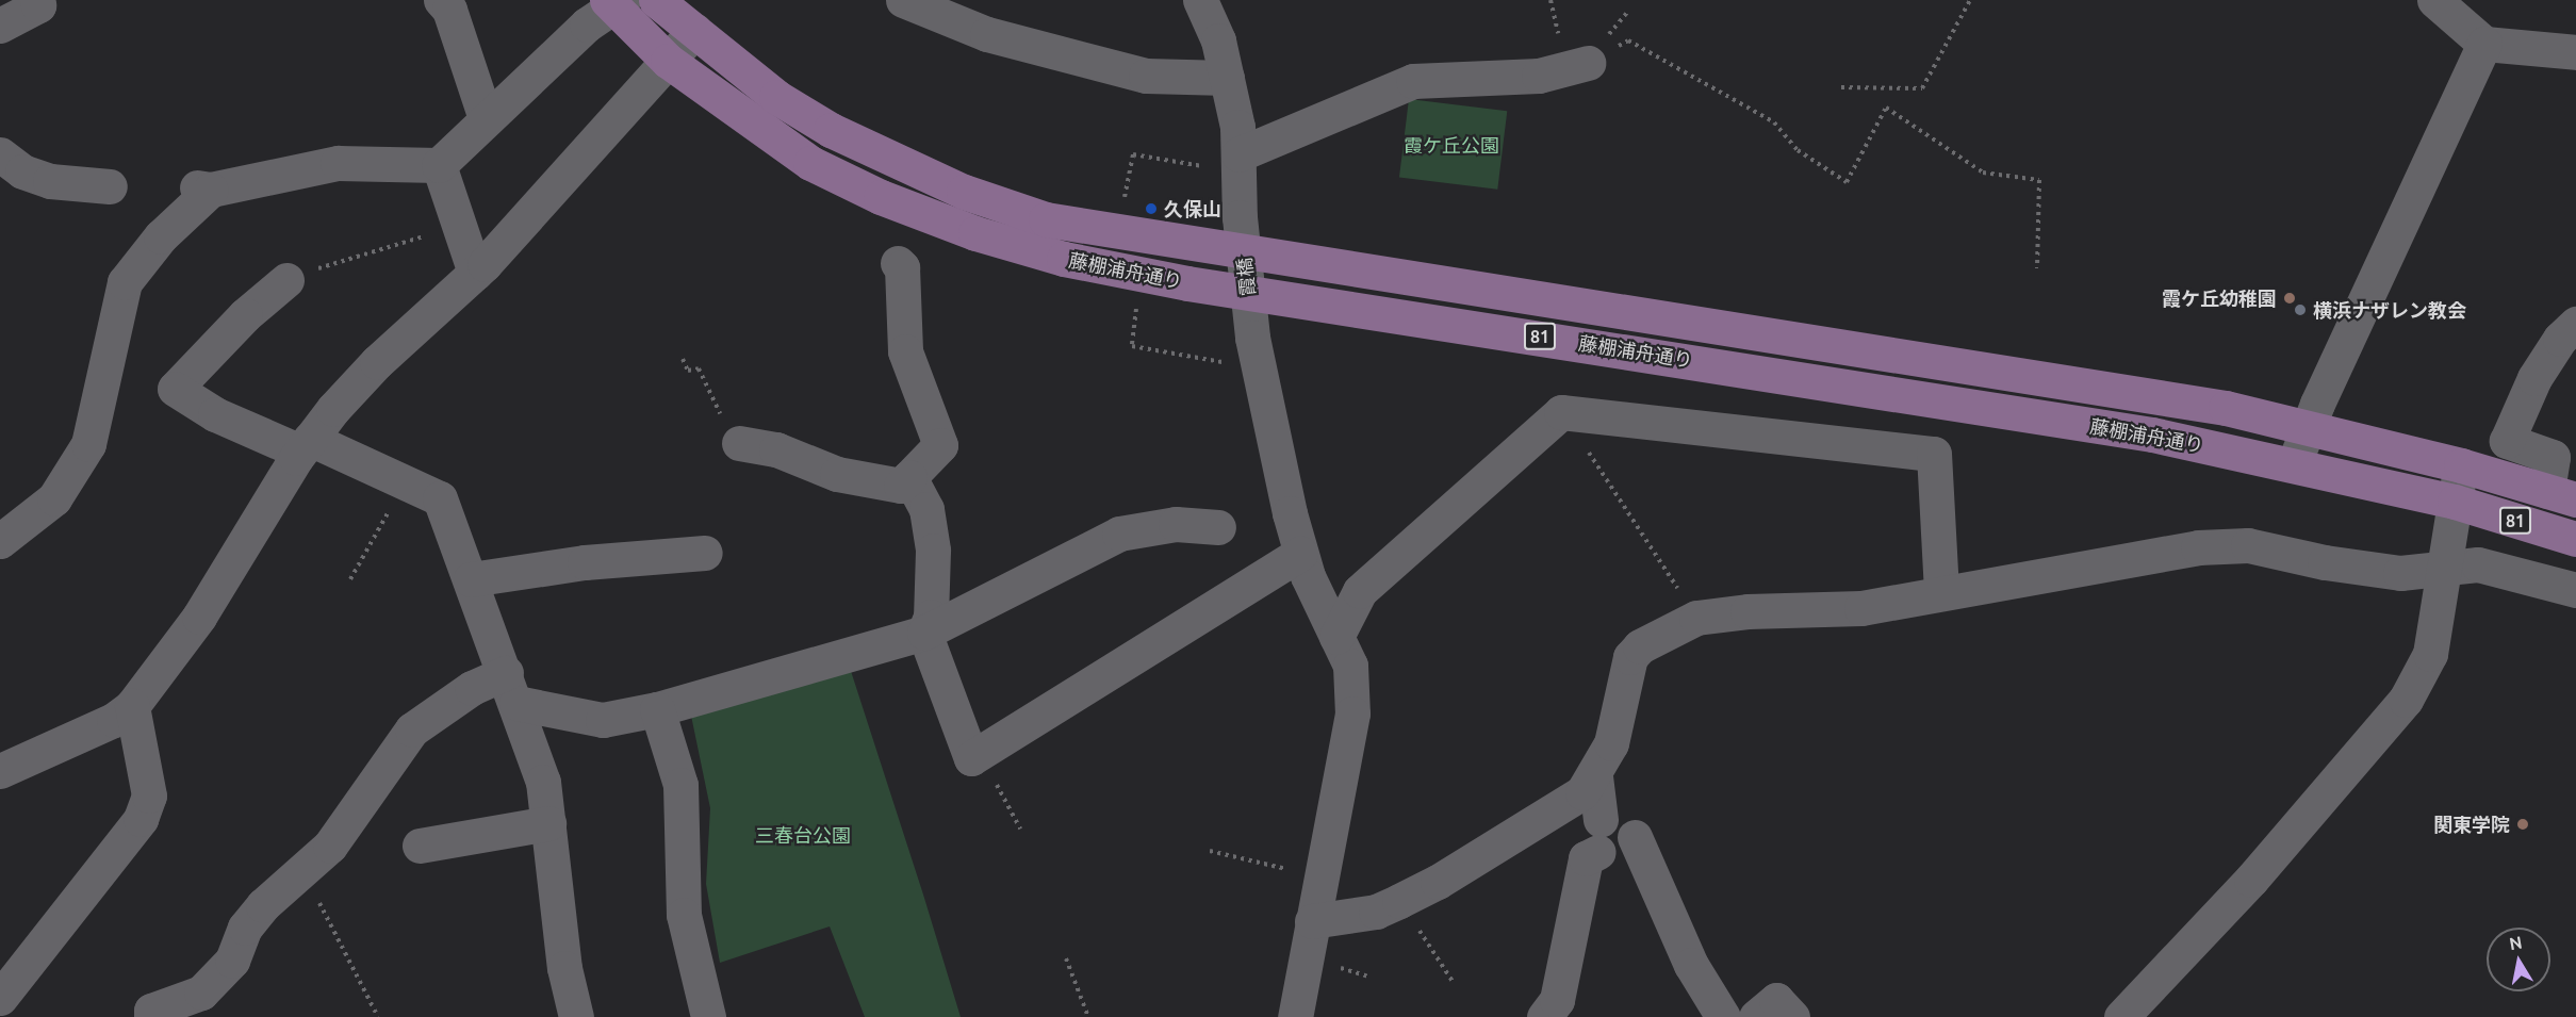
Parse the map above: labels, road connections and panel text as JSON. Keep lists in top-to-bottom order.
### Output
{
  "streets": {
    "main road": ["藤棚浦舟通り", "81"],
    "street": ["霞橋"]
  },
  "parks": ["霞ケ丘公園", "三春台公園"],
  "places": [
    "久保山",
    "霞ケ丘幼稚園",
    "横浜ナザレン教会",
    "関東学院"
  ],
  "north": "top"
}
